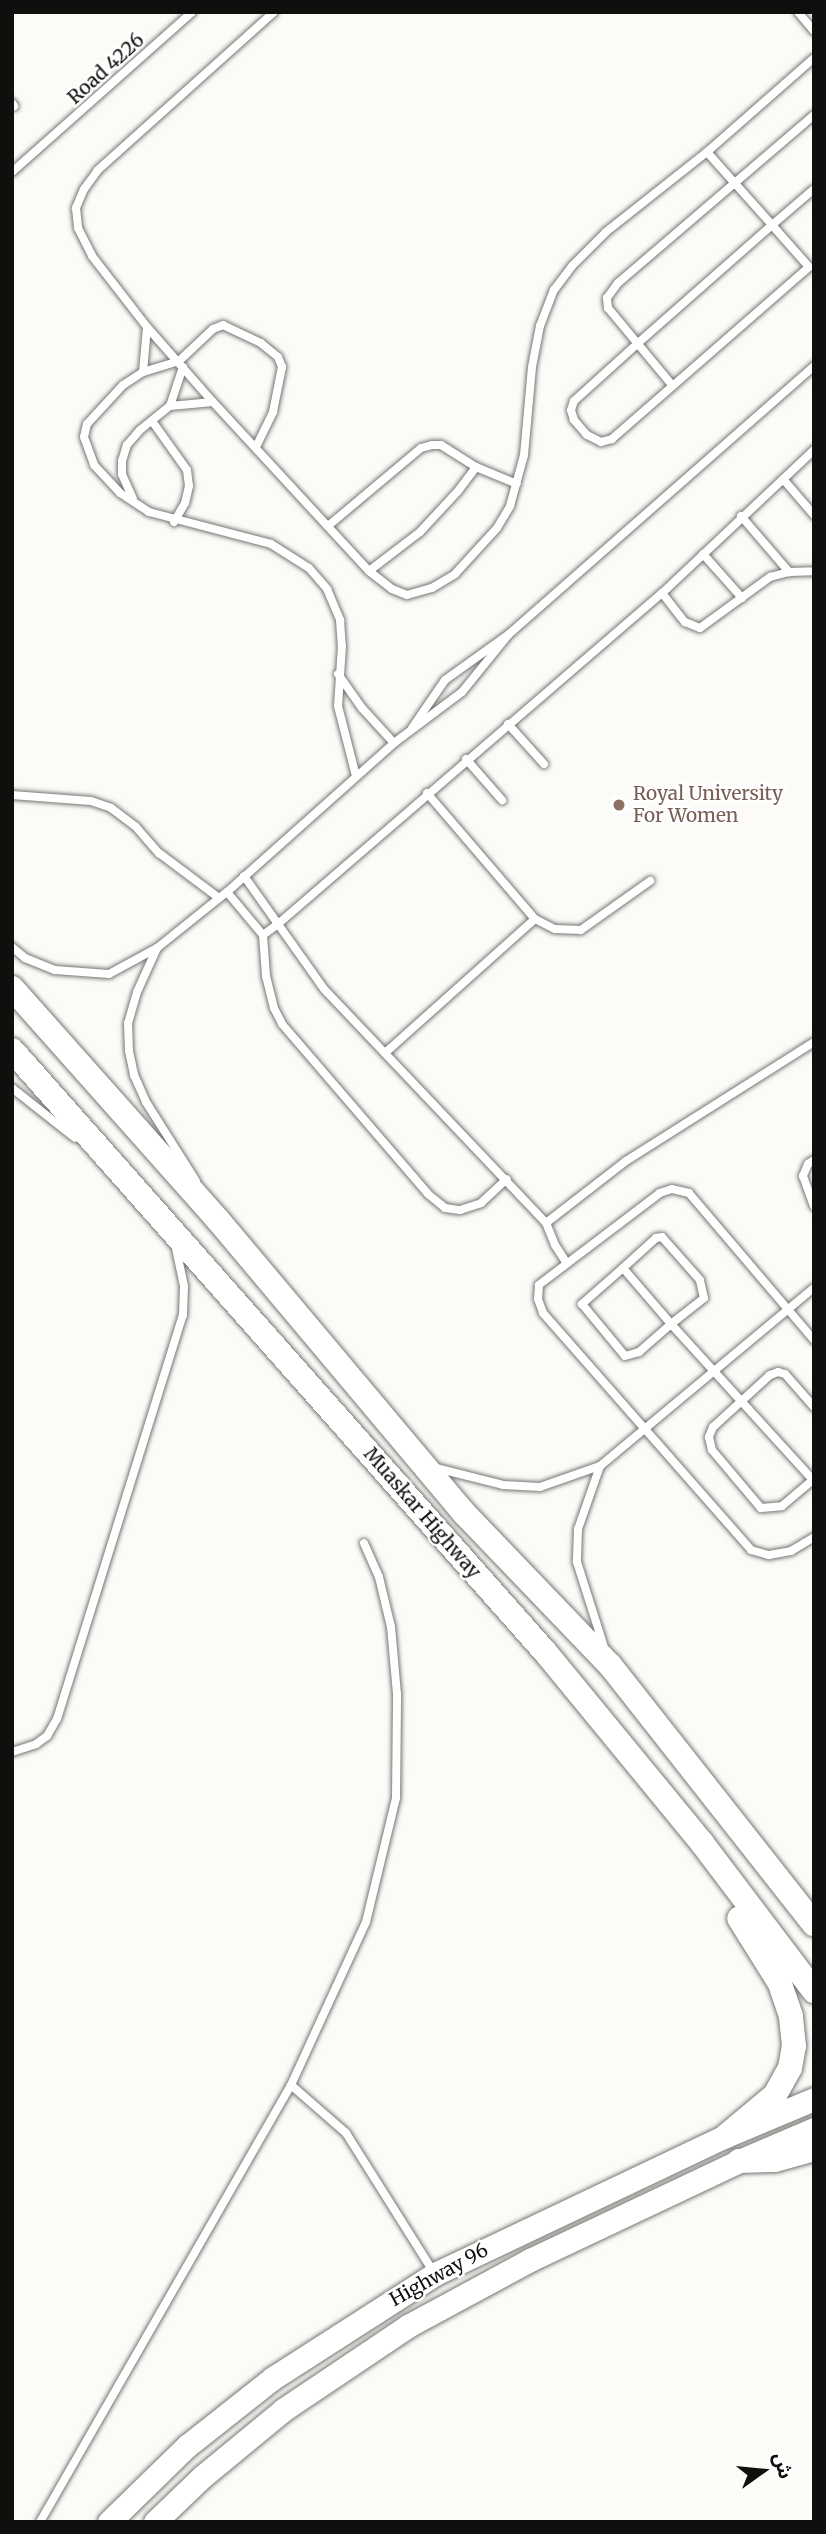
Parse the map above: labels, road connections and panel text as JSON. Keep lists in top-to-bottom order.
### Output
{
  "streets": {
    "main road": ["Muaskar Highway"],
    "street": ["Highway 96"],
    "lane": ["Road 4226"]
  },
  "places": ["Royal University For Women"],
  "north": "right"
}
